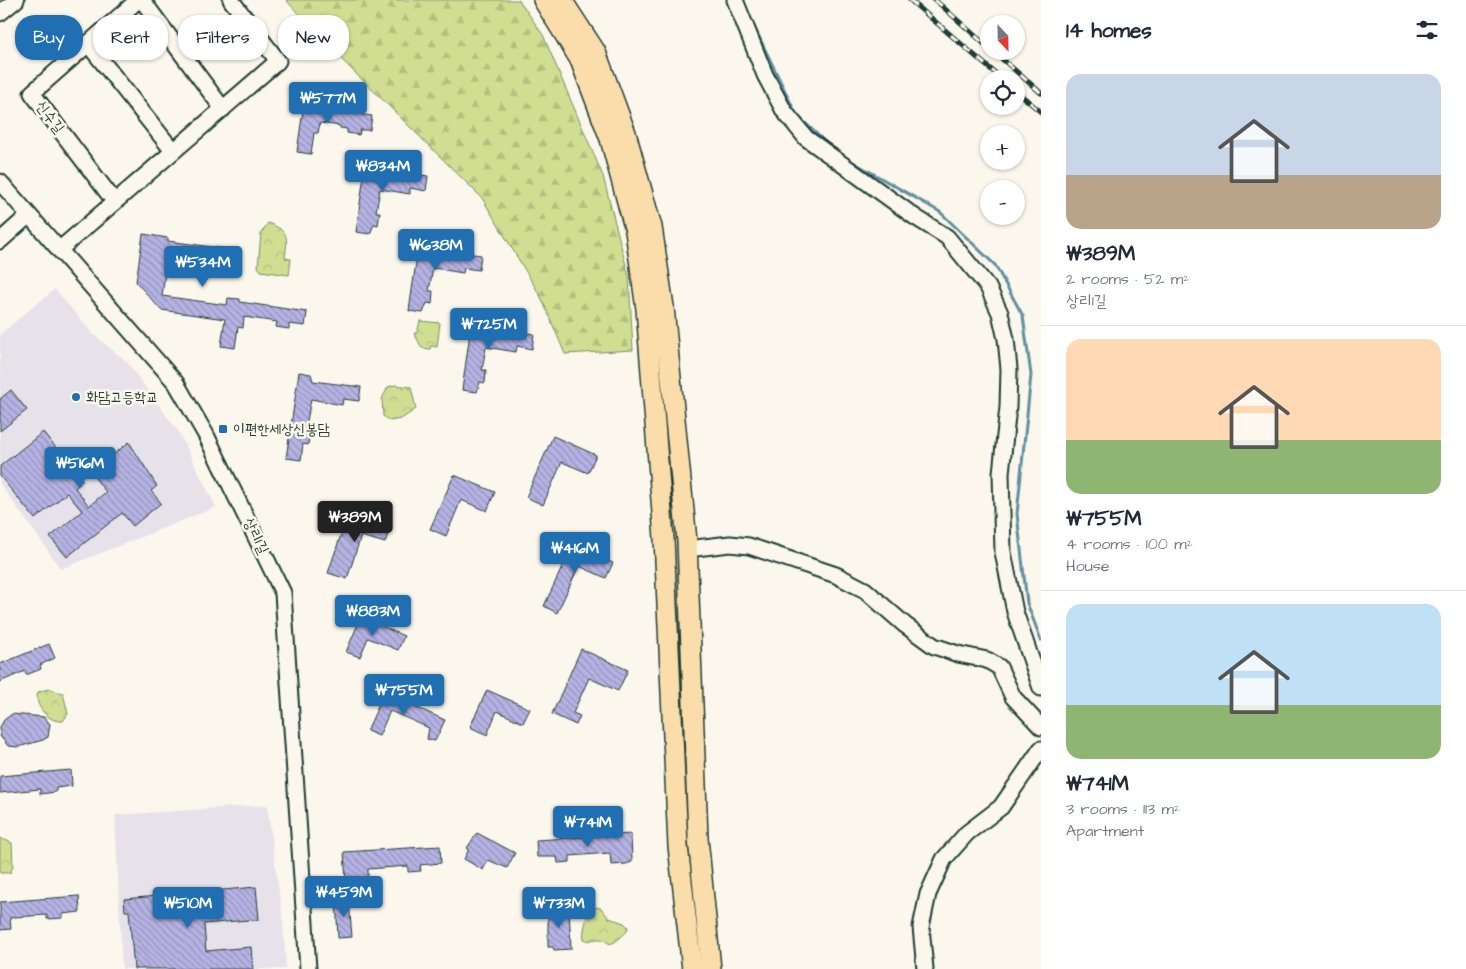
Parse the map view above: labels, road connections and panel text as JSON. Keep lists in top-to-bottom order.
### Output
{
  "streets": {
    "street": ["신수길", "상리1길"]
  },
  "places": {
    "other": ["화담고등학교"],
    "transit": ["이편한세상신봉담"]
  },
  "north": "bottom",
  "page": {
    "heading": "14 homes",
    "map_buttons": ["+", "−"],
    "chip": [
      "Buy",
      "Rent",
      "Filters",
      "New"
    ],
    "list": [
      {
        "name": "₩389M",
        "note": "2 rooms · 52 m² · 상리1길"
      },
      {
        "name": "₩755M",
        "note": "4 rooms · 100 m² · House"
      },
      {
        "name": "₩741M",
        "note": "3 rooms · 113 m² · Apartment"
      }
    ],
    "price": [
      "₩577M",
      "₩834M",
      "₩638M",
      "₩534M",
      "₩725M",
      "₩516M",
      "₩389M",
      "₩416M",
      "₩883M",
      "₩755M",
      "₩741M",
      "₩459M",
      "₩510M",
      "₩733M"
    ]
  }
}
